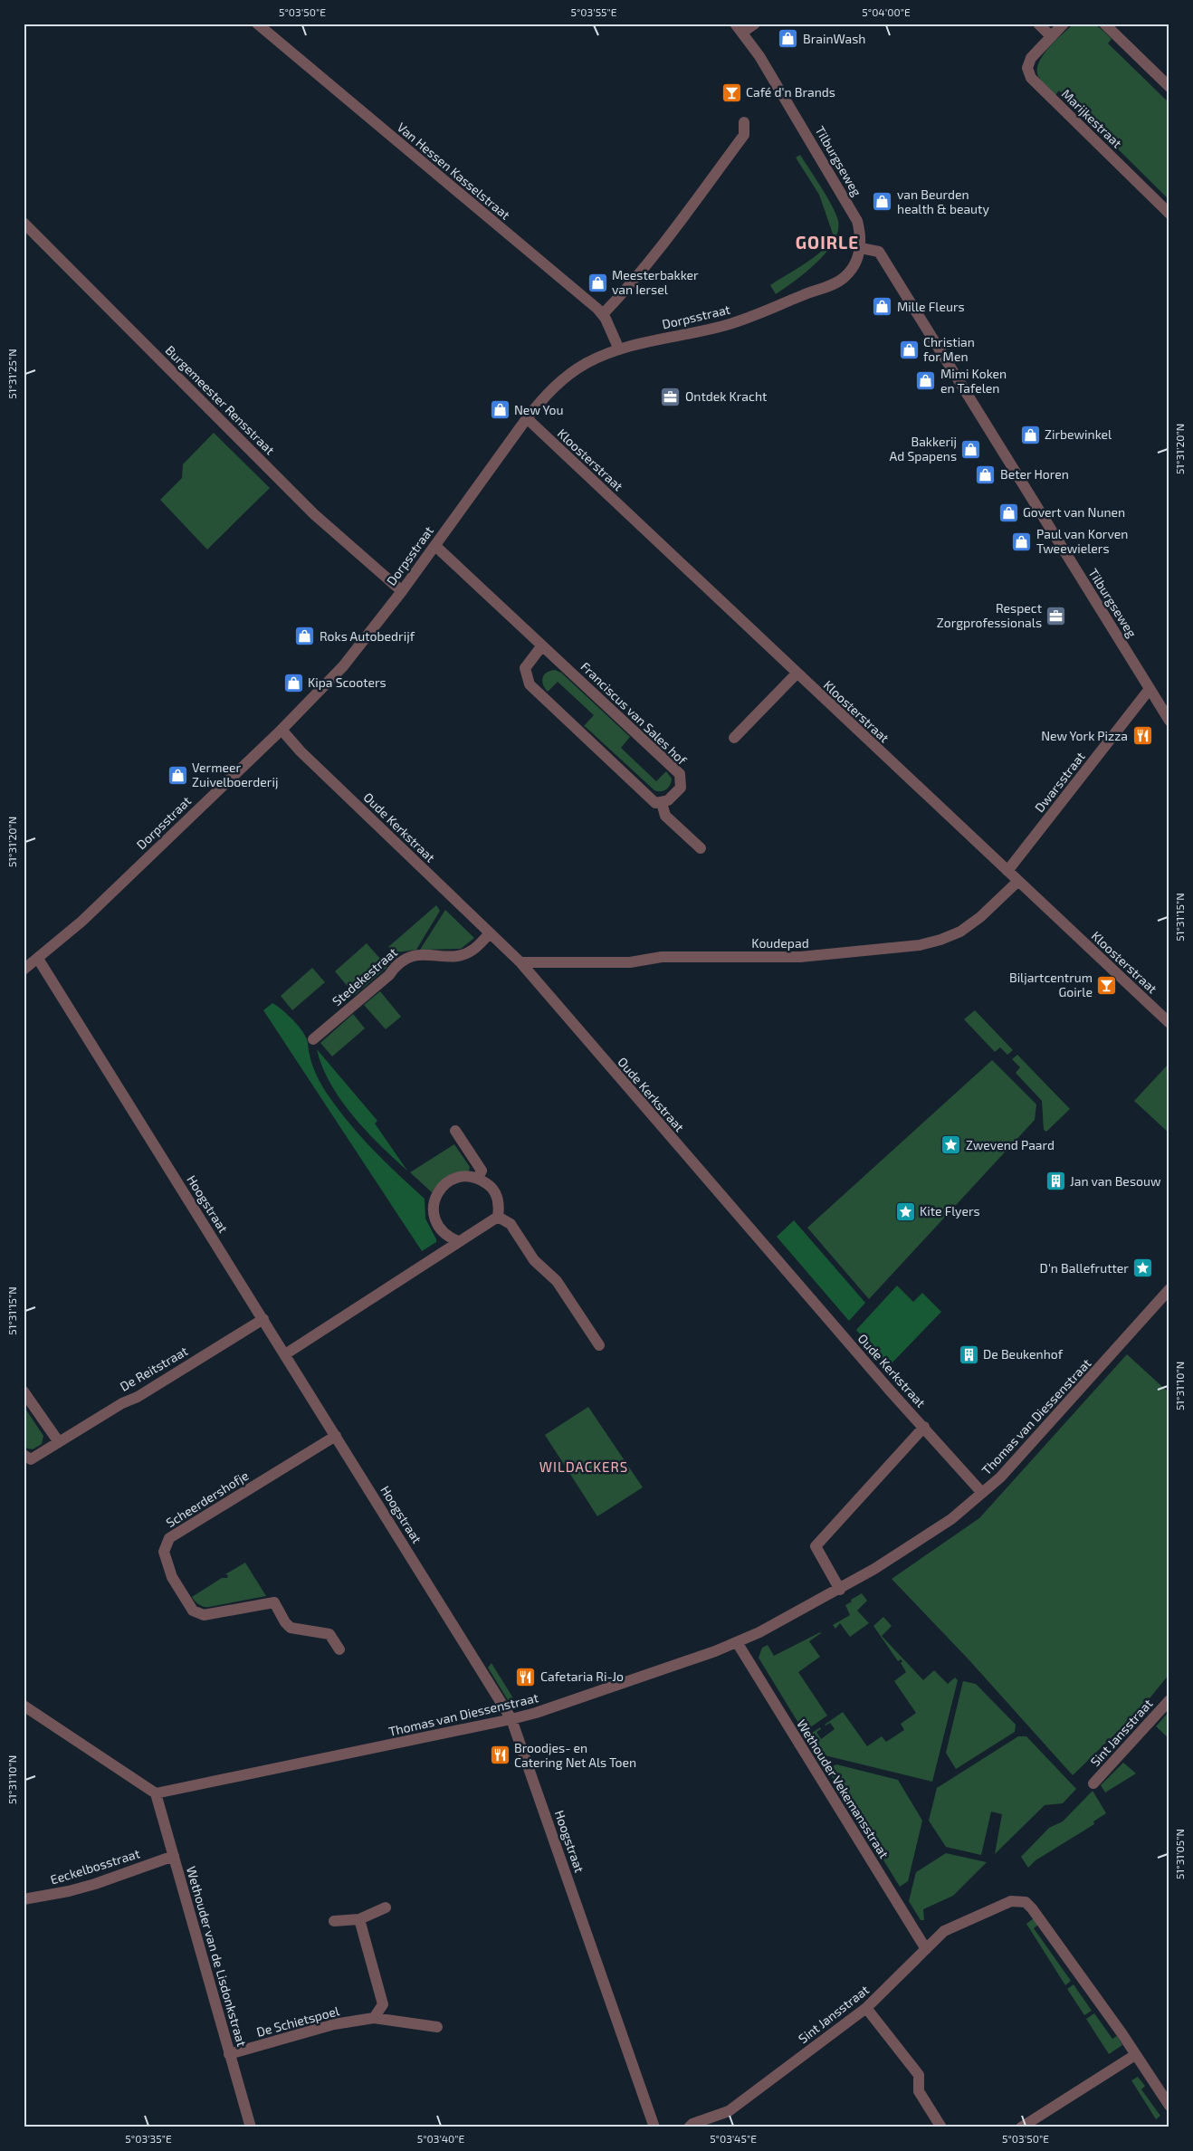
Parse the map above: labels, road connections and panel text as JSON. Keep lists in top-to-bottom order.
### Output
{
  "streets": {
    "street": [
      "Marijkestraat",
      "Tilburgseweg",
      "Van Hessen Kasselstraat",
      "Dorpsstraat",
      "Burgemeester Rensstraat",
      "Kloosterstraat",
      "Franciscus van Sales hof",
      "Dwarsstraat",
      "Oude Kerkstraat",
      "Koudepad",
      "Stedekestraat",
      "Hoogstraat",
      "De Reitstraat",
      "Thomas van Diessenstraat",
      "Scheerdershofje",
      "Sint Jansstraat",
      "Wethouder Vekemansstraat",
      "Eeckelbosstraat",
      "Wethouder van de Lisdonkstraat",
      "De Schietspoel"
    ]
  },
  "crossings": [
    ["Tilburgseweg", "Dorpsstraat"],
    ["Tilburgseweg", "Dwarsstraat"],
    ["Van Hessen Kasselstraat", "Dorpsstraat"],
    ["Dorpsstraat", "Burgemeester Rensstraat"],
    ["Dorpsstraat", "Kloosterstraat"],
    ["Dorpsstraat", "Franciscus van Sales hof"],
    ["Dorpsstraat", "Oude Kerkstraat"],
    ["Dorpsstraat", "Hoogstraat"],
    ["Kloosterstraat", "Dwarsstraat"],
    ["Kloosterstraat", "Koudepad"],
    ["Oude Kerkstraat", "Koudepad"],
    ["Oude Kerkstraat", "Stedekestraat"],
    ["Oude Kerkstraat", "Thomas van Diessenstraat"],
    ["Hoogstraat", "De Reitstraat"],
    ["Hoogstraat", "Thomas van Diessenstraat"],
    ["Hoogstraat", "Scheerdershofje"],
    ["Thomas van Diessenstraat", "Wethouder Vekemansstraat"],
    ["Thomas van Diessenstraat", "Wethouder van de Lisdonkstraat"],
    ["Sint Jansstraat", "Wethouder Vekemansstraat"],
    ["Eeckelbosstraat", "Wethouder van de Lisdonkstraat"],
    ["Wethouder van de Lisdonkstraat", "De Schietspoel"]
  ],
  "districts": ["GOIRLE", "WILDACKERS"],
  "places": {
    "shop": [
      "BrainWash",
      "van Beurden health & beauty",
      "Meesterbakker van Iersel",
      "Mille Fleurs",
      "Christian for Men",
      "Mimi Koken en Tafelen",
      "New You",
      "Zirbewinkel",
      "Bakkerij Ad Spapens",
      "Beter Horen",
      "Govert van Nunen",
      "Paul van Korven Tweewielers",
      "Roks Autobedrijf",
      "Kipa Scooters",
      "Vermeer Zuivelboerderij"
    ],
    "bar": ["Café d'n Brands", "Biljartcentrum Goirle"],
    "office": ["Ontdek Kracht", "Respect Zorgprofessionals"],
    "restaurant": ["New York Pizza", "Cafetaria Ri-Jo", "Broodjes- en Catering Net Als Toen"],
    "place": ["Zwevend Paard", "Kite Flyers", "D'n Ballefrutter"],
    "building": ["Jan van Besouw", "De Beukenhof"]
  },
  "coordinates": [
    "5°03'50\"E",
    "5°03'55\"E",
    "5°04'00\"E",
    "51°31'25\"N",
    "51°31'20\"N",
    "51°31'15\"N",
    "51°31'10\"N",
    "51°31'05\"N",
    "5°03'35\"E",
    "5°03'40\"E",
    "5°03'45\"E"
  ]
}
